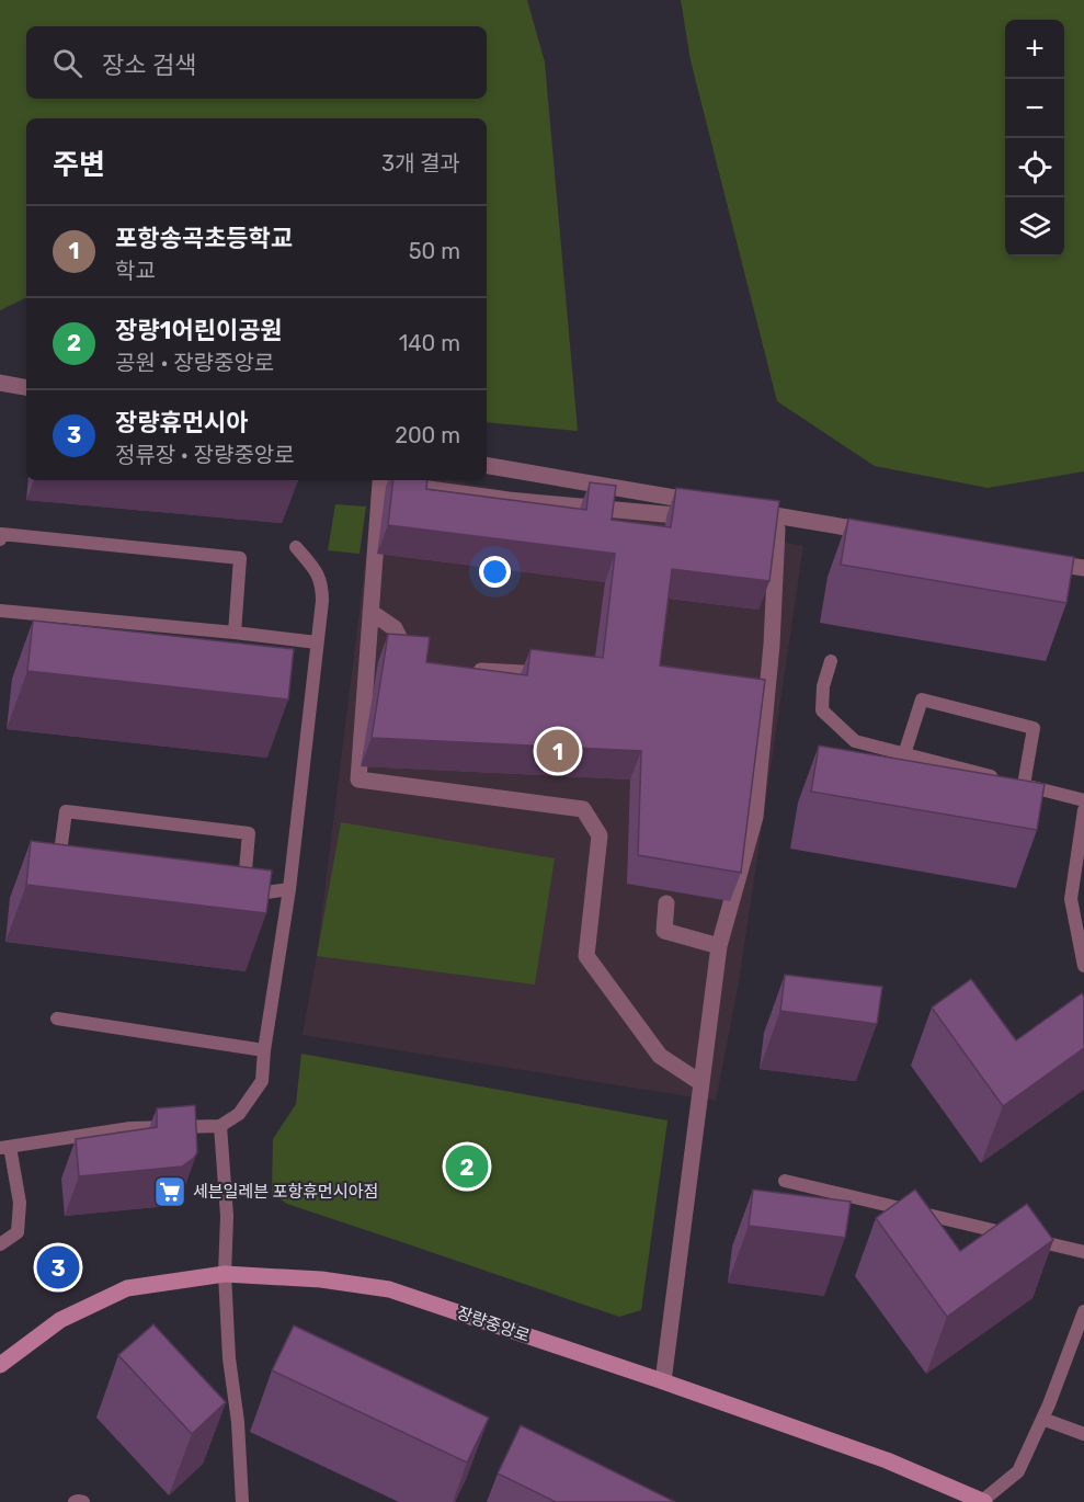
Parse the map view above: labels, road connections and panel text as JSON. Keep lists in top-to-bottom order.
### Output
{
  "streets": {
    "street": ["장량중앙로"]
  },
  "places": {
    "supermarket": ["세븐일레븐 포항휴먼시아점"]
  },
  "page": {
    "map_buttons": ["+", "−"],
    "search": "장소 검색",
    "heading": ["주변", "3개 결과"],
    "list": [
      {
        "mark": "1",
        "name": "포항송곡초등학교",
        "note": "학교",
        "value": "50 m"
      },
      {
        "mark": "2",
        "name": "장량1어린이공원",
        "note": "공원 · 장량중앙로",
        "value": "140 m"
      },
      {
        "mark": "3",
        "name": "장량휴먼시아",
        "note": "정류장 · 장량중앙로",
        "value": "200 m"
      }
    ],
    "pins": ["1", "2", "3"]
  }
}
